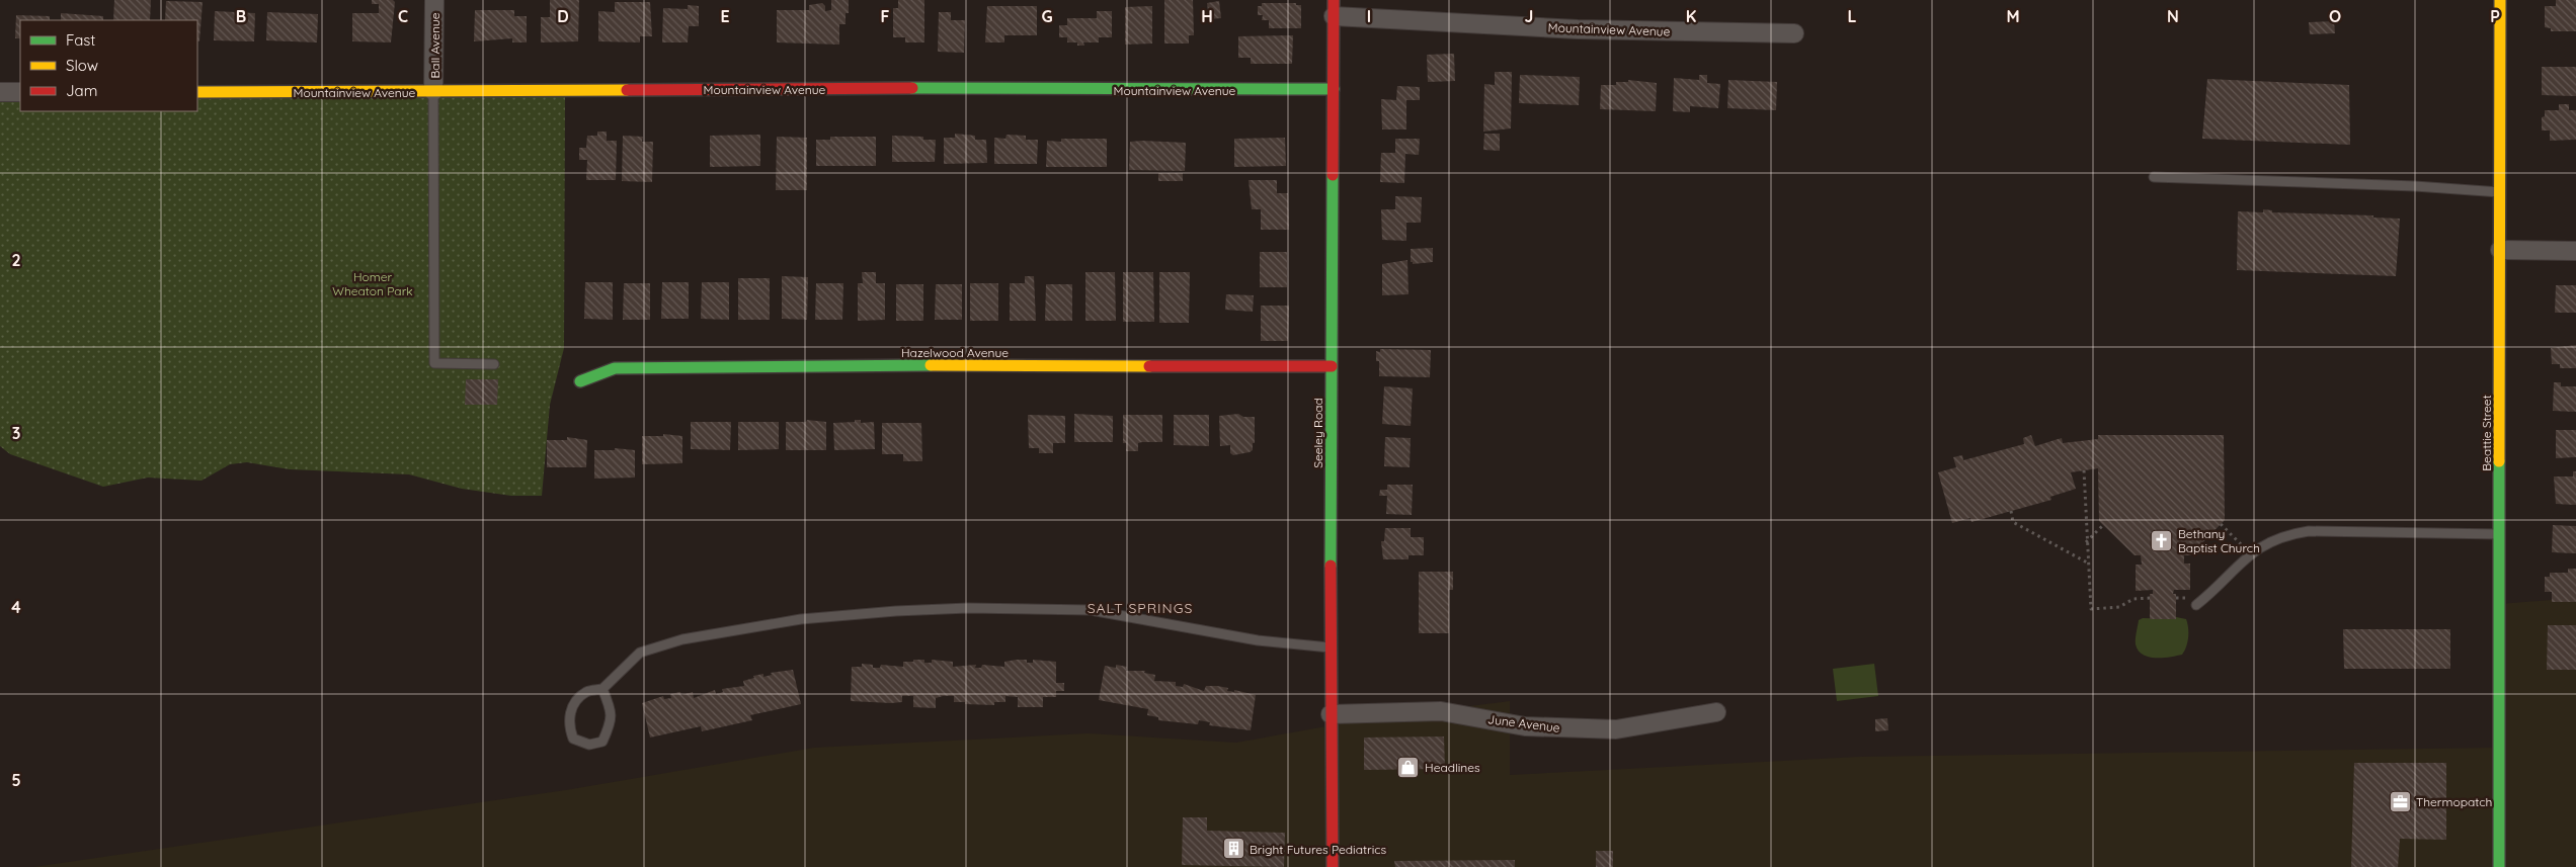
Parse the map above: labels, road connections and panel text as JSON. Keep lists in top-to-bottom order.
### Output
{
  "streets": {
    "street": [
      "Mountainview Avenue",
      "Ball Avenue",
      "Hazelwood Avenue",
      "Seeley Road",
      "Beattie Street",
      "June Avenue"
    ]
  },
  "crossings": [
    ["Mountainview Avenue", "Ball Avenue"],
    ["Mountainview Avenue", "Seeley Road"],
    ["Hazelwood Avenue", "Seeley Road"],
    ["Seeley Road", "June Avenue"]
  ],
  "districts": ["SALT SPRINGS"],
  "parks": ["Homer Wheaton Park"],
  "places": {
    "church": ["Bethany Baptist Church"],
    "shop": ["Headlines"],
    "office": ["Thermopatch"],
    "building": ["Bright Futures Pediatrics"]
  },
  "legend": ["Fast", "Slow", "Jam"],
  "grid": {
    "columns": [
      "B",
      "C",
      "D",
      "E",
      "F",
      "G",
      "H",
      "I",
      "J",
      "K",
      "L",
      "M",
      "N",
      "O",
      "P"
    ],
    "rows": [
      "2",
      "3",
      "4",
      "5"
    ]
  }
}
